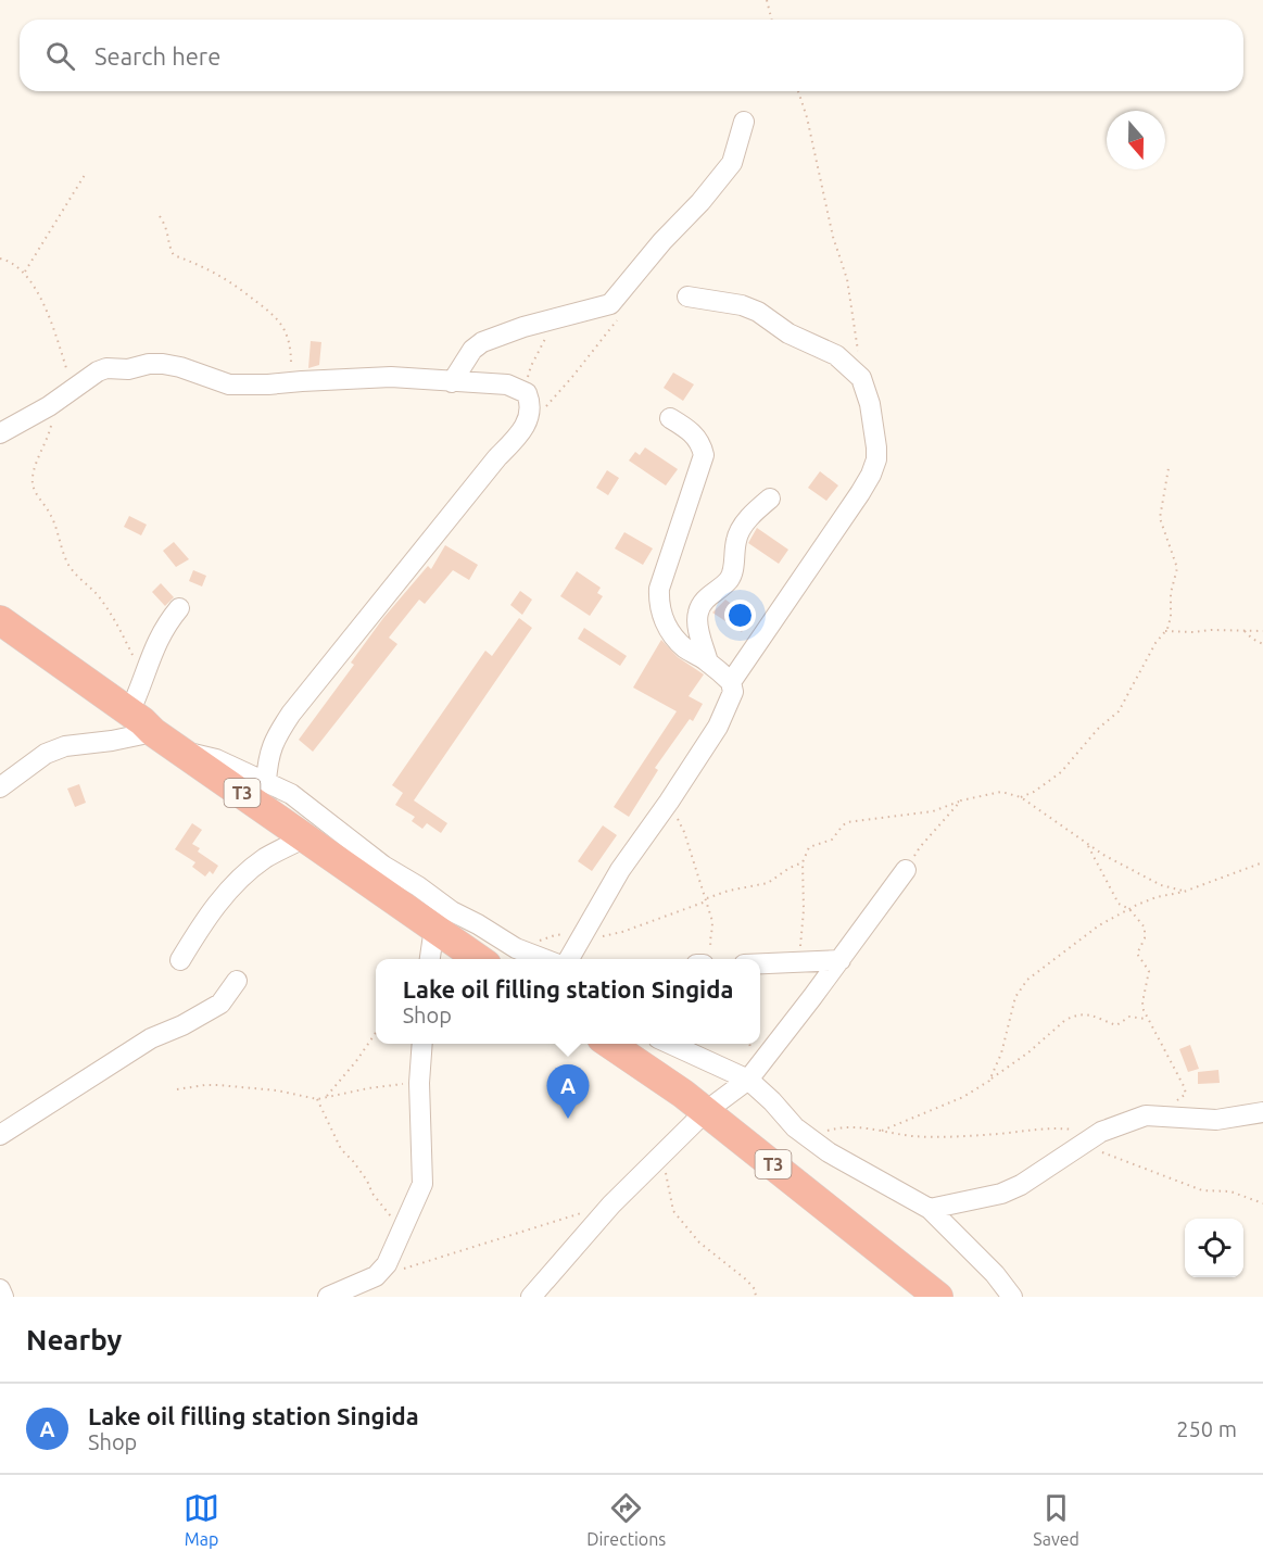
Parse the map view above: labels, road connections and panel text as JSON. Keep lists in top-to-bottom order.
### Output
{
  "streets": {
    "highway": ["T3"]
  },
  "north": "bottom",
  "page": {
    "search": "Search here",
    "popup": ["Lake oil filling station Singida", "Shop"],
    "pins": "A",
    "heading": "Nearby",
    "list": [
      {
        "mark": "A",
        "name": "Lake oil filling station Singida",
        "note": "Shop",
        "value": "250 m"
      }
    ],
    "nav": ["Map", "Directions", "Saved"]
  }
}
